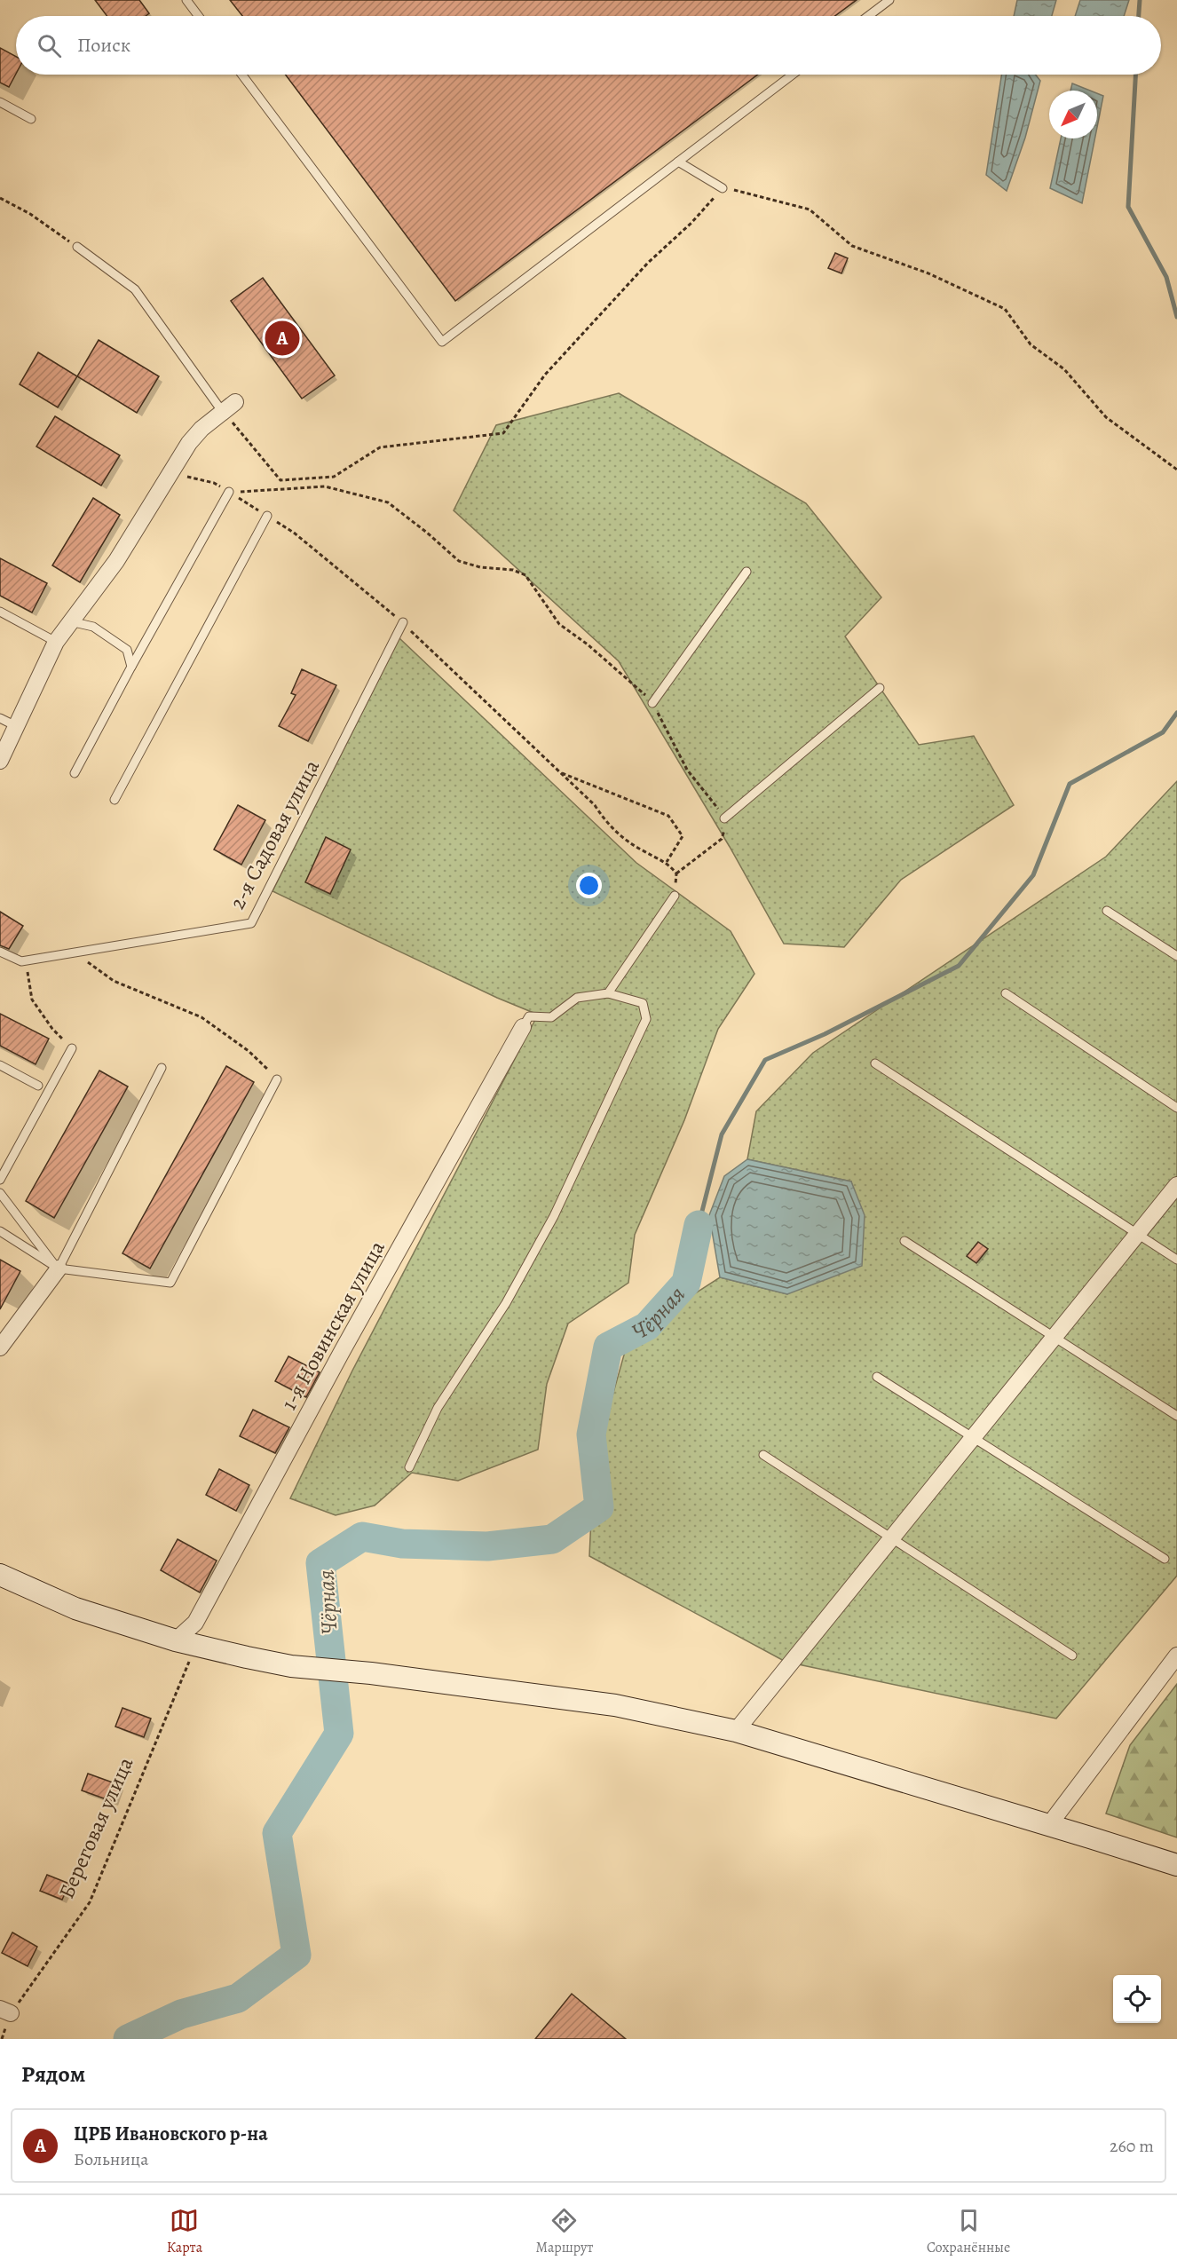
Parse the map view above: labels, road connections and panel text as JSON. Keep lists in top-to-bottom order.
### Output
{
  "streets": {
    "street": ["1-я Новинская улица"],
    "lane": ["2-я Садовая улица"],
    "path": ["Береговая улица"]
  },
  "crossings": [
    ["1-я Новинская улица", "Береговая улица"]
  ],
  "water": ["Чёрная"],
  "north": "bottom left",
  "page": {
    "search": "Поиск",
    "pins": "A",
    "heading": "Рядом",
    "list": [
      {
        "mark": "A",
        "name": "ЦРБ Ивановского р-на",
        "note": "Больница",
        "value": "260 m"
      }
    ],
    "nav": ["Карта", "Маршрут", "Сохранённые"]
  }
}
